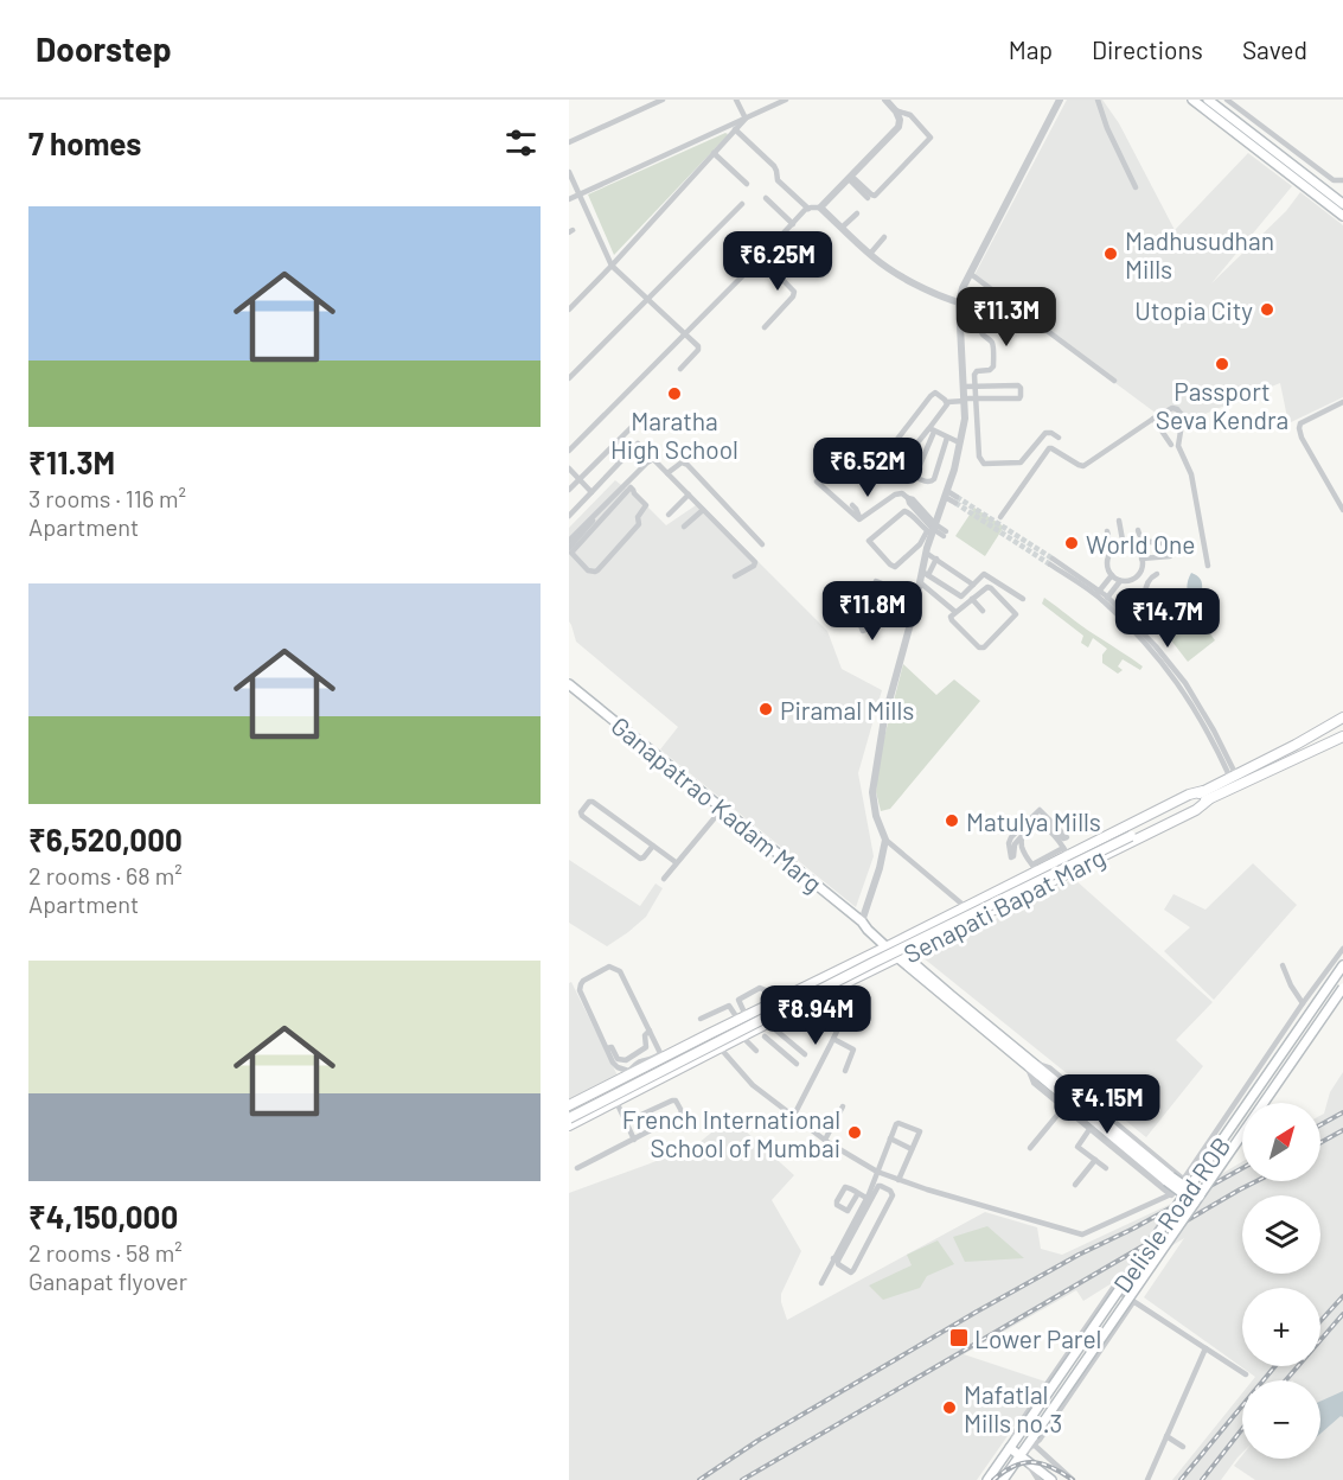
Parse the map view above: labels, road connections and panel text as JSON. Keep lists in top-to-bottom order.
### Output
{
  "streets": {
    "main road": ["Ganapatrao Kadam Marg", "Senapati Bapat Marg", "Delisle Road ROB"]
  },
  "crossings": [
    ["Ganapatrao Kadam Marg", "Senapati Bapat Marg"],
    ["Ganapatrao Kadam Marg", "Delisle Road ROB"]
  ],
  "places": {
    "other": [
      "Madhusudhan Mills",
      "Utopia City",
      "Passport Seva Kendra",
      "Maratha High School",
      "World One",
      "Piramal Mills",
      "Matulya Mills",
      "French International School of Mumbai",
      "Mafatlal Mills no.3"
    ],
    "transit": ["Lower Parel"]
  },
  "north": "top right",
  "page": {
    "header": "Doorstep",
    "nav": ["Map", "Directions", "Saved"],
    "heading": "7 homes",
    "list": [
      {
        "name": "₹11.3M",
        "note": "3 rooms · 116 m² · Apartment"
      },
      {
        "name": "₹6,520,000",
        "note": "2 rooms · 68 m² · Apartment"
      },
      {
        "name": "₹4,150,000",
        "note": "2 rooms · 58 m² · Ganapat flyover"
      }
    ],
    "price": [
      "₹6.25M",
      "₹11.3M",
      "₹6.52M",
      "₹11.8M",
      "₹14.7M",
      "₹8.94M",
      "₹4.15M"
    ],
    "map_buttons": ["+", "−"]
  }
}
